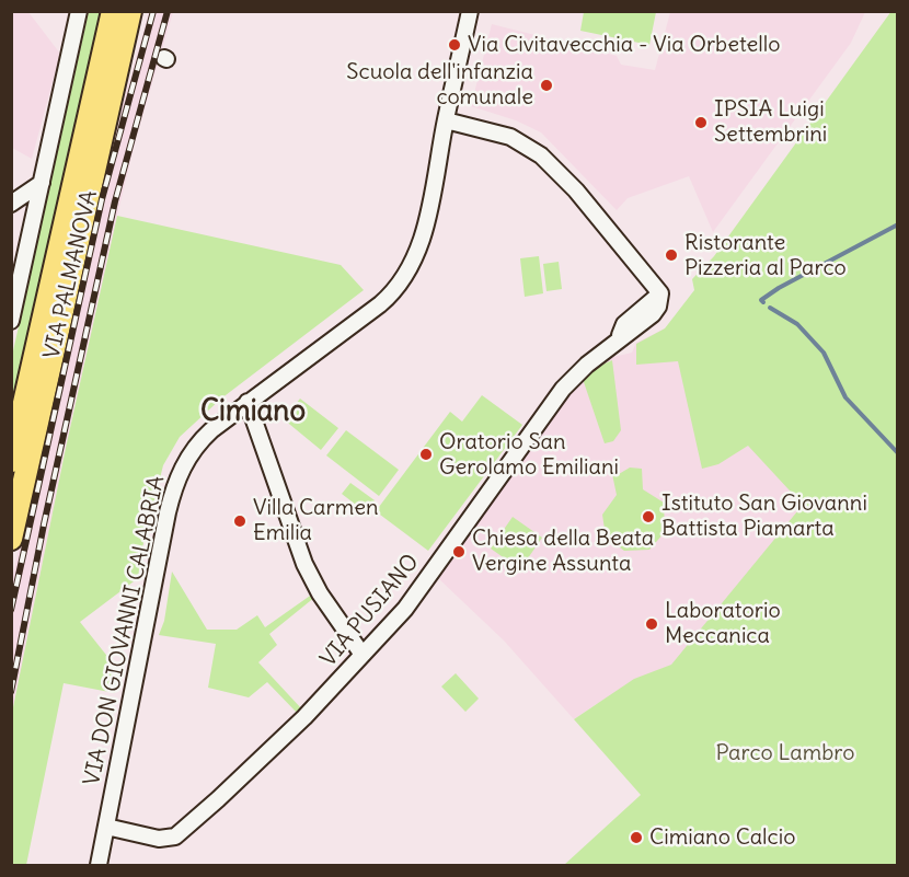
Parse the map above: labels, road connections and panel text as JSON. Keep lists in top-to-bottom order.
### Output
{
  "streets": {
    "highway": ["VIA PALMANOVA"],
    "street": ["VIA PUSIANO", "VIA DON GIOVANNI CALABRIA"]
  },
  "crossings": [
    ["VIA PUSIANO", "VIA DON GIOVANNI CALABRIA"]
  ],
  "districts": ["Cimiano"],
  "parks": ["Parco Lambro"],
  "places": [
    "Via Civitavecchia - Via Orbetello",
    "Scuola dell'infanzia comunale",
    "IPSIA Luigi Settembrini",
    "Ristorante Pizzeria al Parco",
    "Oratorio San Gerolamo Emiliani",
    "Istituto San Giovanni Battista Piamarta",
    "Villa Carmen Emilia",
    "Chiesa della Beata Vergine Assunta",
    "Laboratorio Meccanica",
    "Cimiano Calcio"
  ]
}
